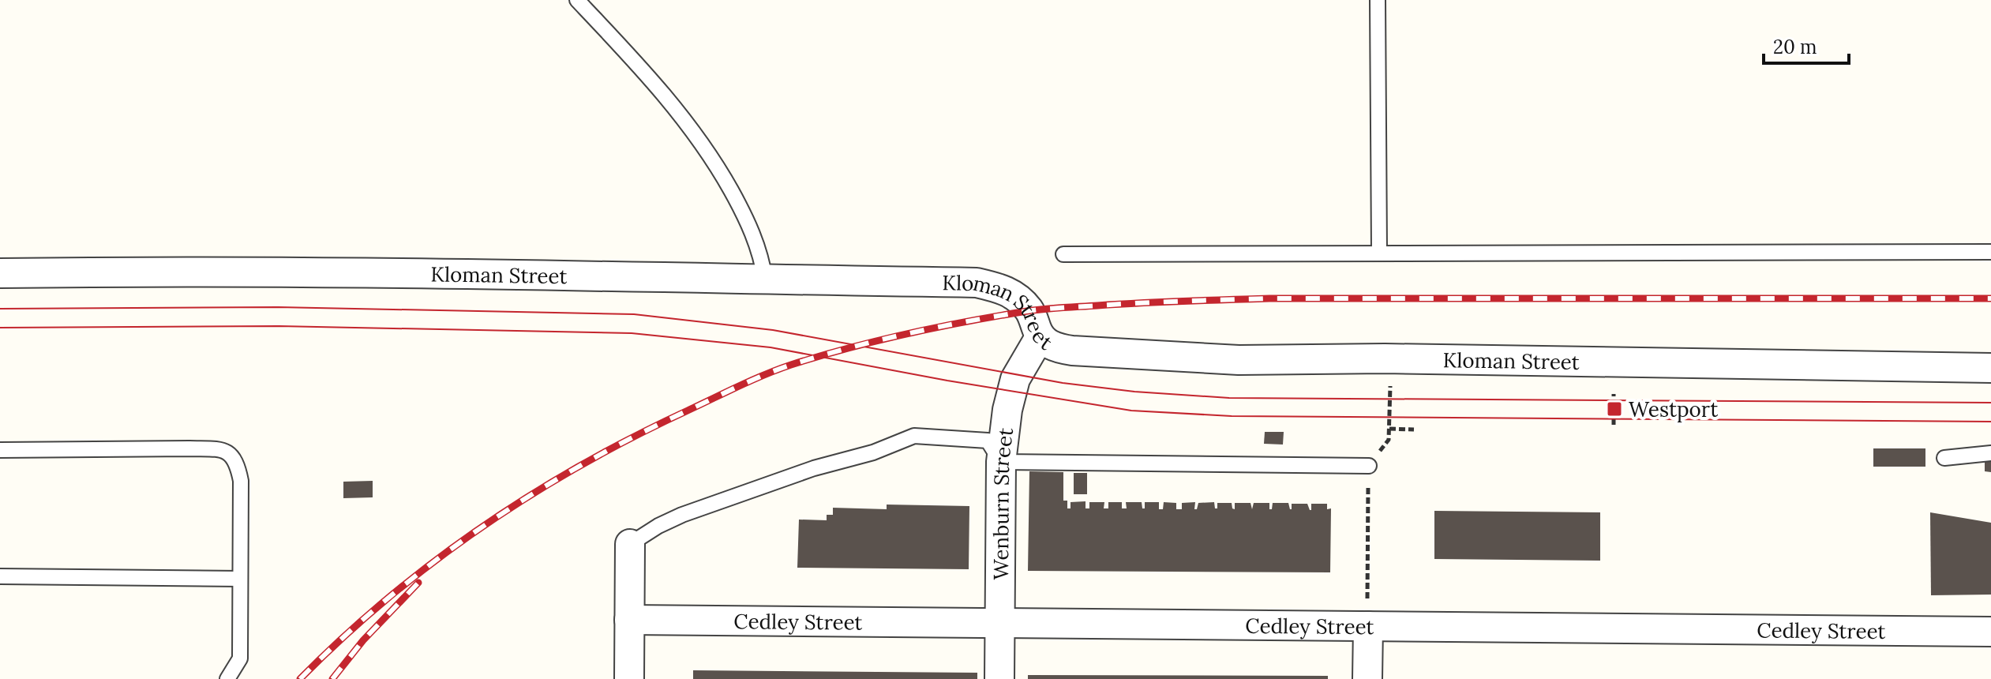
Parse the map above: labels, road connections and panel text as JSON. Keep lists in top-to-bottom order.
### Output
{
  "streets": {
    "street": ["Kloman Street", "Wenburn Street", "Cedley Street"]
  },
  "crossings": [
    ["Kloman Street", "Wenburn Street"],
    ["Wenburn Street", "Cedley Street"]
  ],
  "places": {
    "transit": ["Westport"]
  },
  "scale_bar": "20 m"
}
